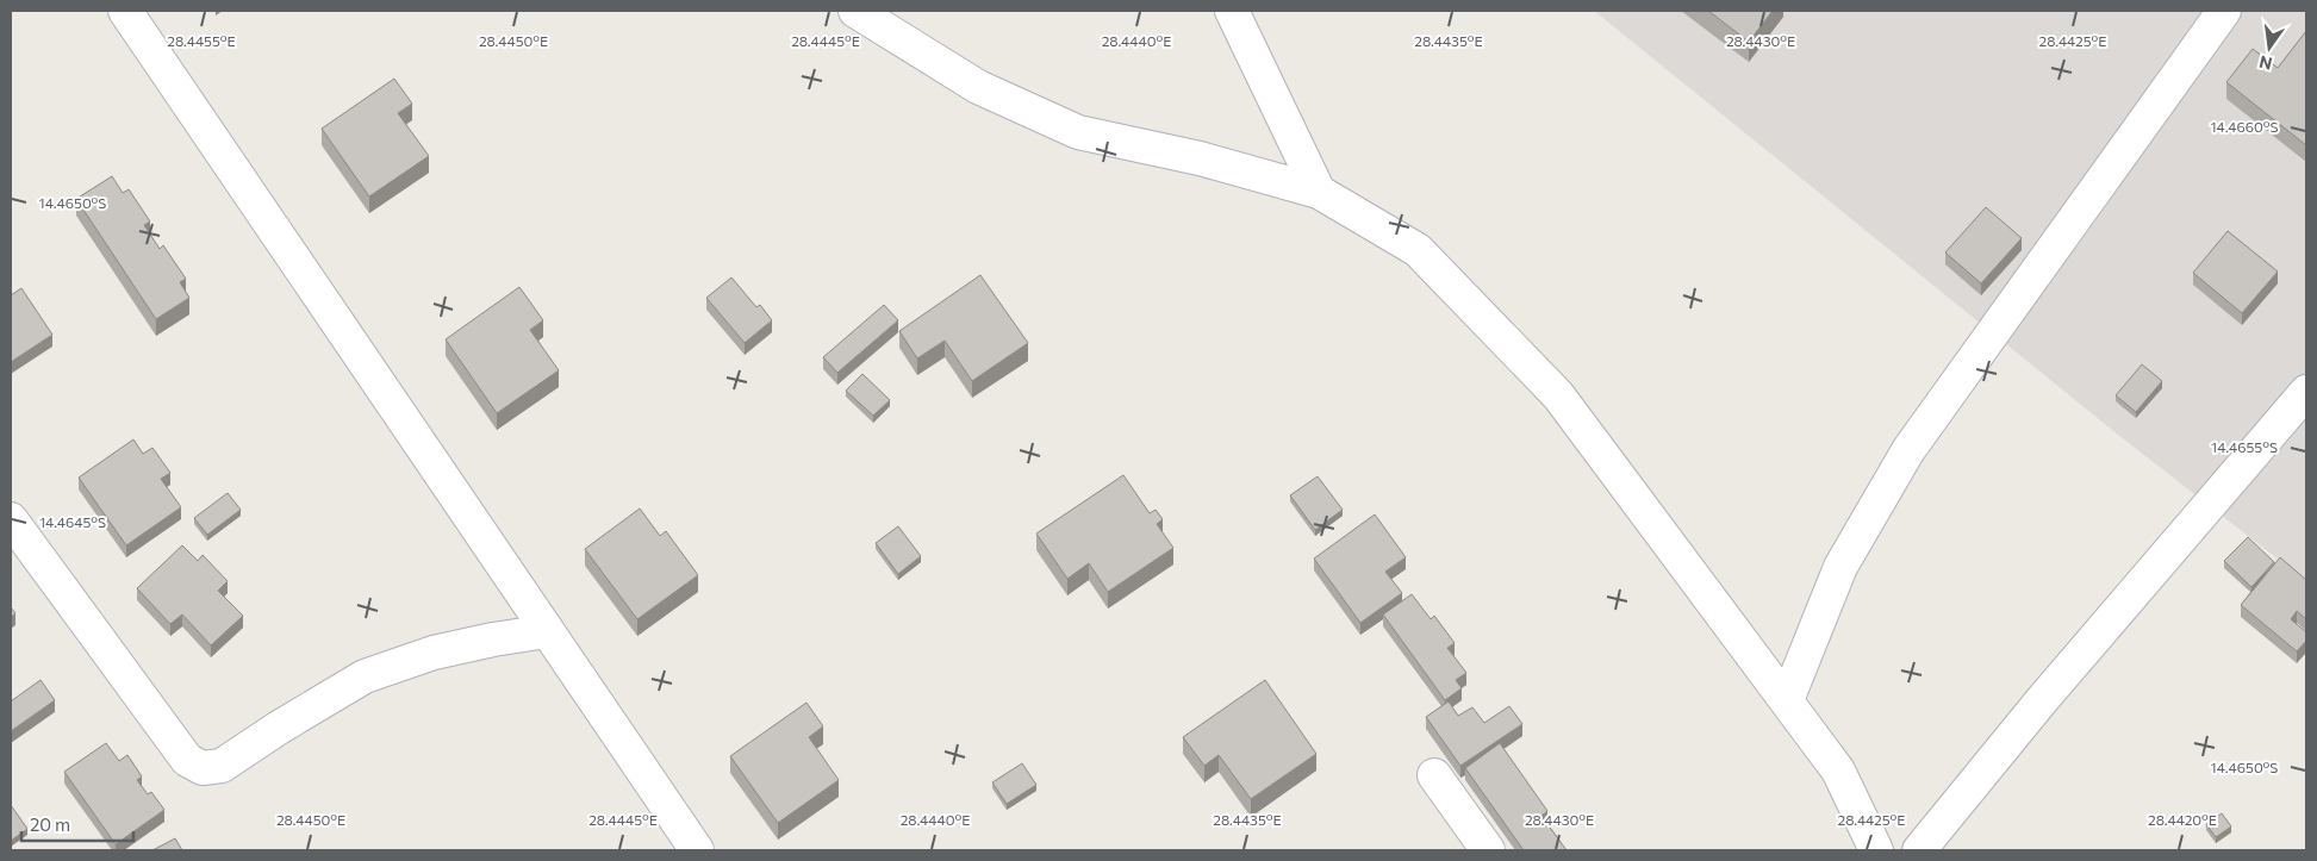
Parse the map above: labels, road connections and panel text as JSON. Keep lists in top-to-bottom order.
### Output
{
  "scale_bar": "20 m",
  "north": "bottom",
  "coordinates": [
    "28.4455°E",
    "28.4450°E",
    "28.4445°E",
    "28.4440°E",
    "28.4435°E",
    "28.4430°E",
    "28.4425°E",
    "14.4660°S",
    "14.4650°S",
    "14.4655°S",
    "14.4645°S",
    "28.4420°E"
  ]
}
